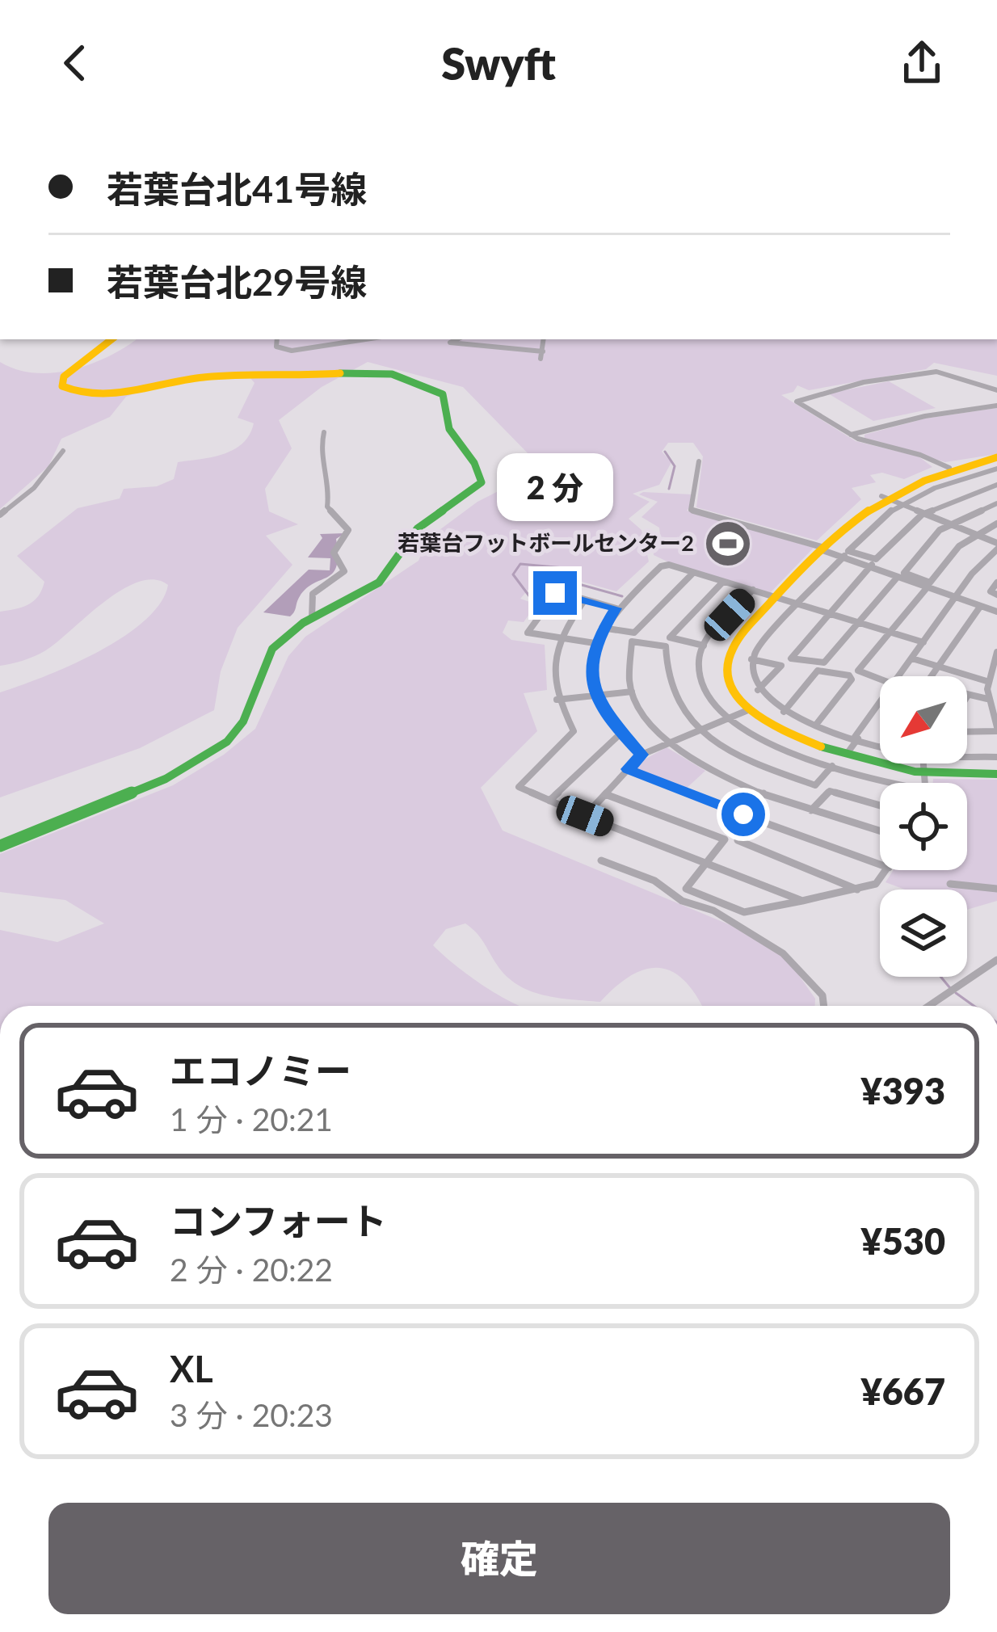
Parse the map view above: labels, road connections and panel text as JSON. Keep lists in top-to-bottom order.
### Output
{
  "places": {
    "sports": ["若葉台フットボールセンター2"]
  },
  "north": "bottom left",
  "page": {
    "header": "Swyft",
    "banner": ["若葉台北41号線", "若葉台北29号線"],
    "bubble": "2 分",
    "list": [
      {
        "name": "エコノミー",
        "note": "1 分 · 20:21",
        "value": "¥393"
      },
      {
        "name": "コンフォート",
        "note": "2 分 · 20:22",
        "value": "¥530"
      },
      {
        "name": "XL",
        "note": "3 分 · 20:23",
        "value": "¥667"
      }
    ],
    "buttons": "確定"
  }
}
